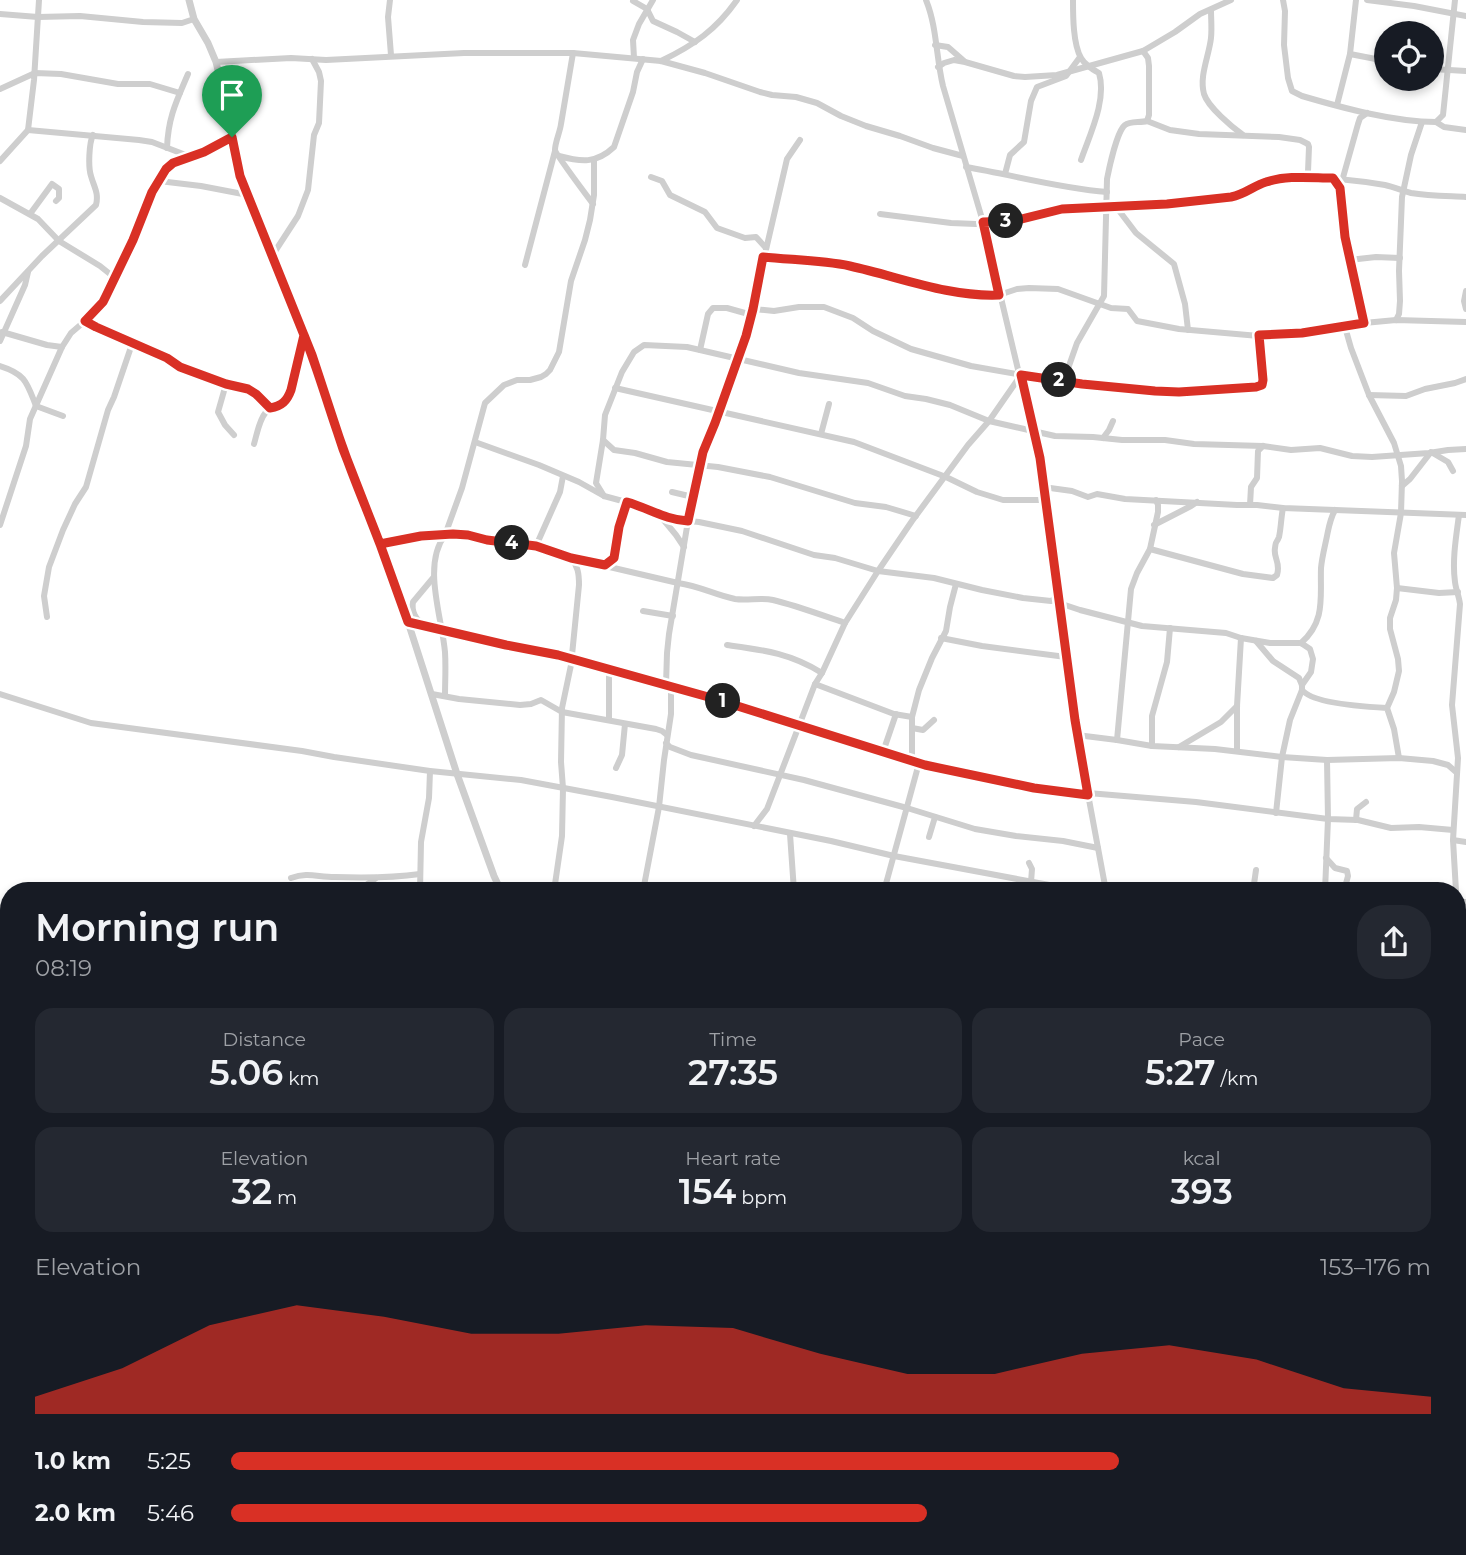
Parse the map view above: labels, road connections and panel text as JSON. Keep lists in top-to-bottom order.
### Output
{
  "page": {
    "pins": [
      "3",
      "2",
      "4",
      "1"
    ],
    "heading": ["Morning run", "08:19"],
    "stats": [
      ["Distance", "5.06 km"],
      ["Time", "27:35"],
      ["Pace", "5:27 /km"],
      ["Elevation", "32 m"],
      ["Heart rate", "154 bpm"],
      ["kcal", "393"]
    ],
    "chart": ["Elevation", "153–176 m"],
    "list": [
      {
        "name": "1.0 km",
        "note": "5:25"
      },
      {
        "name": "2.0 km",
        "note": "5:46"
      }
    ]
  }
}
